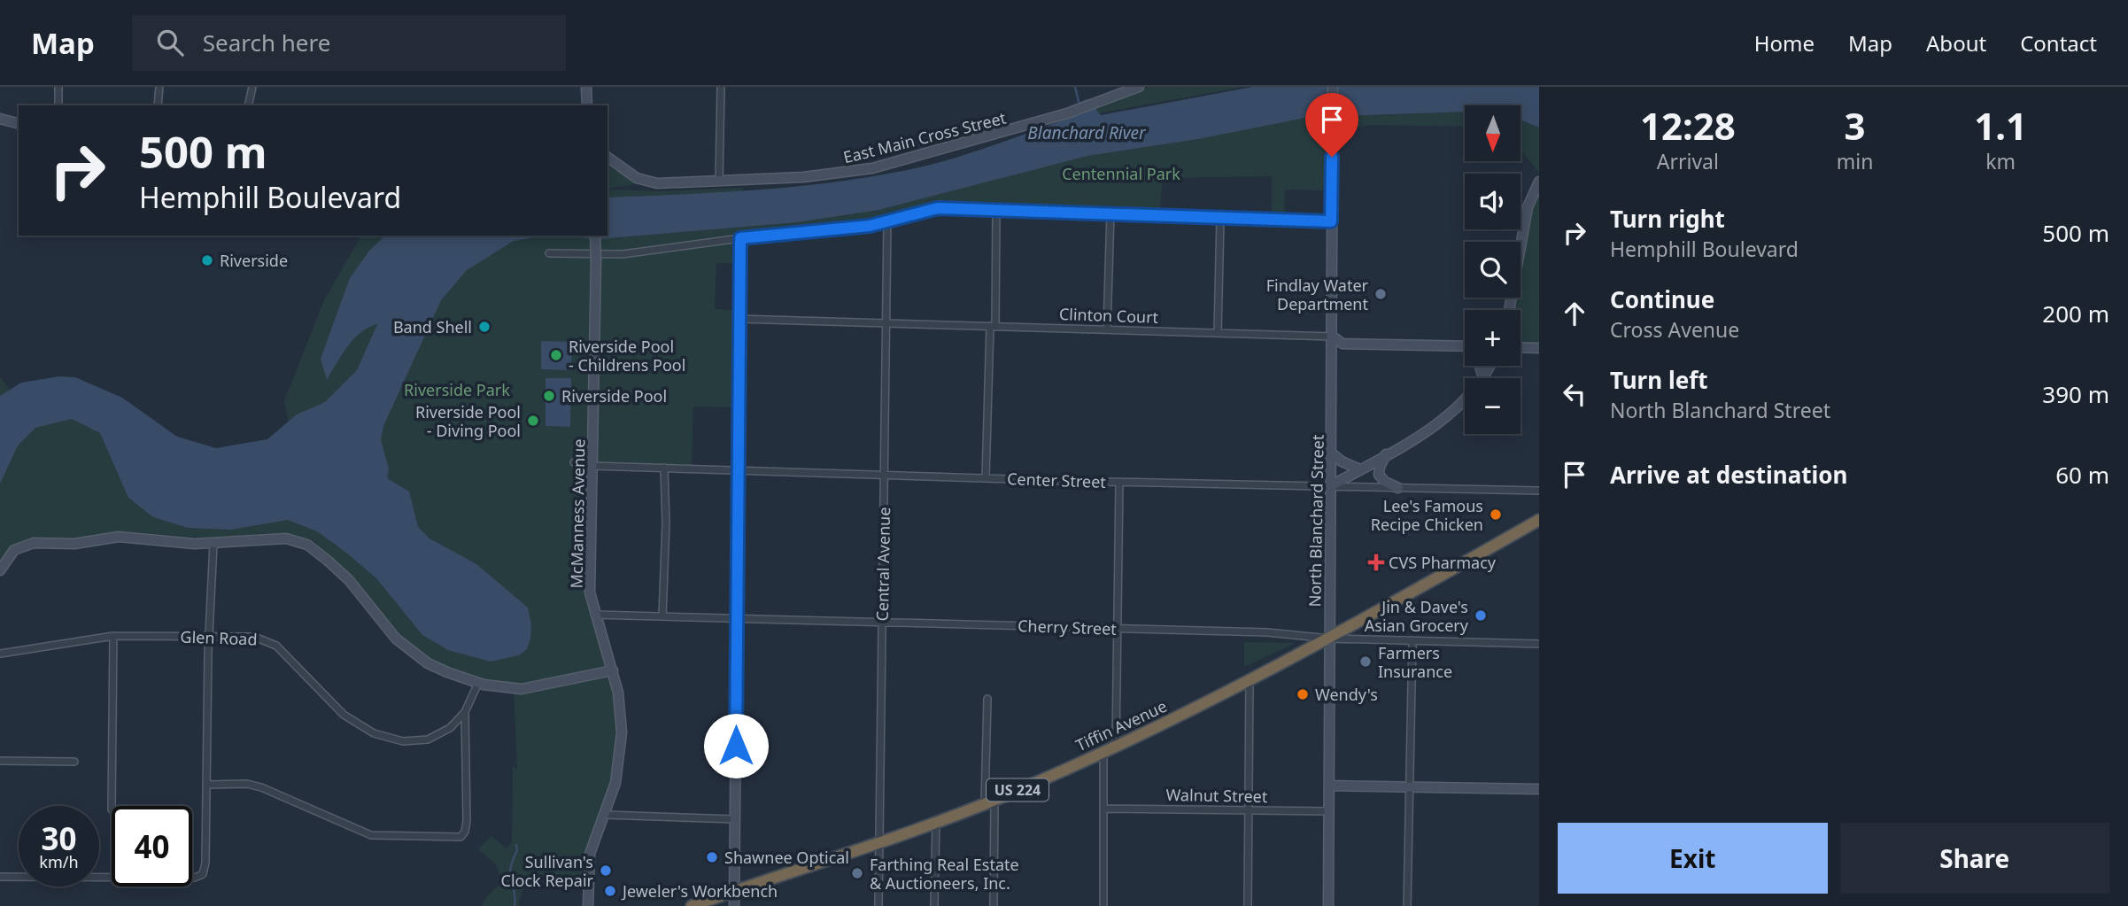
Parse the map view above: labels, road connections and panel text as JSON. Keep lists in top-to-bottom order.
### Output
{
  "streets": {
    "highway": ["Tiffin Avenue", "US 224"],
    "street": [
      "East Main Cross Street",
      "Clinton Court",
      "Center Street",
      "McManness Avenue",
      "North Blanchard Street",
      "Central Avenue",
      "Cherry Street",
      "Glen Road",
      "Walnut Street"
    ]
  },
  "crossings": [
    ["Clinton Court", "North Blanchard Street"],
    ["Clinton Court", "Central Avenue"],
    ["Center Street", "McManness Avenue"],
    ["Center Street", "North Blanchard Street"],
    ["Center Street", "Central Avenue"],
    ["McManness Avenue", "Cherry Street"],
    ["North Blanchard Street", "Cherry Street"],
    ["North Blanchard Street", "Tiffin Avenue"],
    ["North Blanchard Street", "Walnut Street"],
    ["Central Avenue", "Cherry Street"],
    ["Central Avenue", "Tiffin Avenue"],
    ["Cherry Street", "Tiffin Avenue"]
  ],
  "water": ["Blanchard River"],
  "parks": ["Centennial Park", "Riverside Park"],
  "places": {
    "other": [
      "Riverside",
      "Findlay Water Department",
      "Band Shell",
      "Riverside Pool - Childrens Pool",
      "Riverside Pool",
      "Riverside Pool - Diving Pool",
      "Lee's Famous Recipe Chicken",
      "Jin & Dave's Asian Grocery",
      "Farmers Insurance",
      "Wendy's",
      "Shawnee Optical",
      "Sullivan's Clock Repair",
      "Farthing Real Estate & Auctioneers, Inc.",
      "Jeweler's Workbench"
    ],
    "health": ["CVS Pharmacy"]
  },
  "north": "bottom",
  "page": {
    "header": "Map",
    "search": "Search here",
    "nav": [
      "Home",
      "Map",
      "About",
      "Contact"
    ],
    "eta": [
      "12:28",
      "Arrival",
      "3",
      "min",
      "1.1",
      "km"
    ],
    "map_buttons": ["+", "−"],
    "turn": ["500 m", "Hemphill Boulevard"],
    "list": [
      {
        "name": "Turn right",
        "note": "Hemphill Boulevard",
        "value": "500 m"
      },
      {
        "name": "Continue",
        "note": "Cross Avenue",
        "value": "200 m"
      },
      {
        "name": "Turn left",
        "note": "North Blanchard Street",
        "value": "390 m"
      },
      {
        "name": "Arrive at destination",
        "value": "60 m"
      }
    ],
    "speed": "30 km/h",
    "limit": "40",
    "buttons": ["Exit", "Share"]
  }
}
